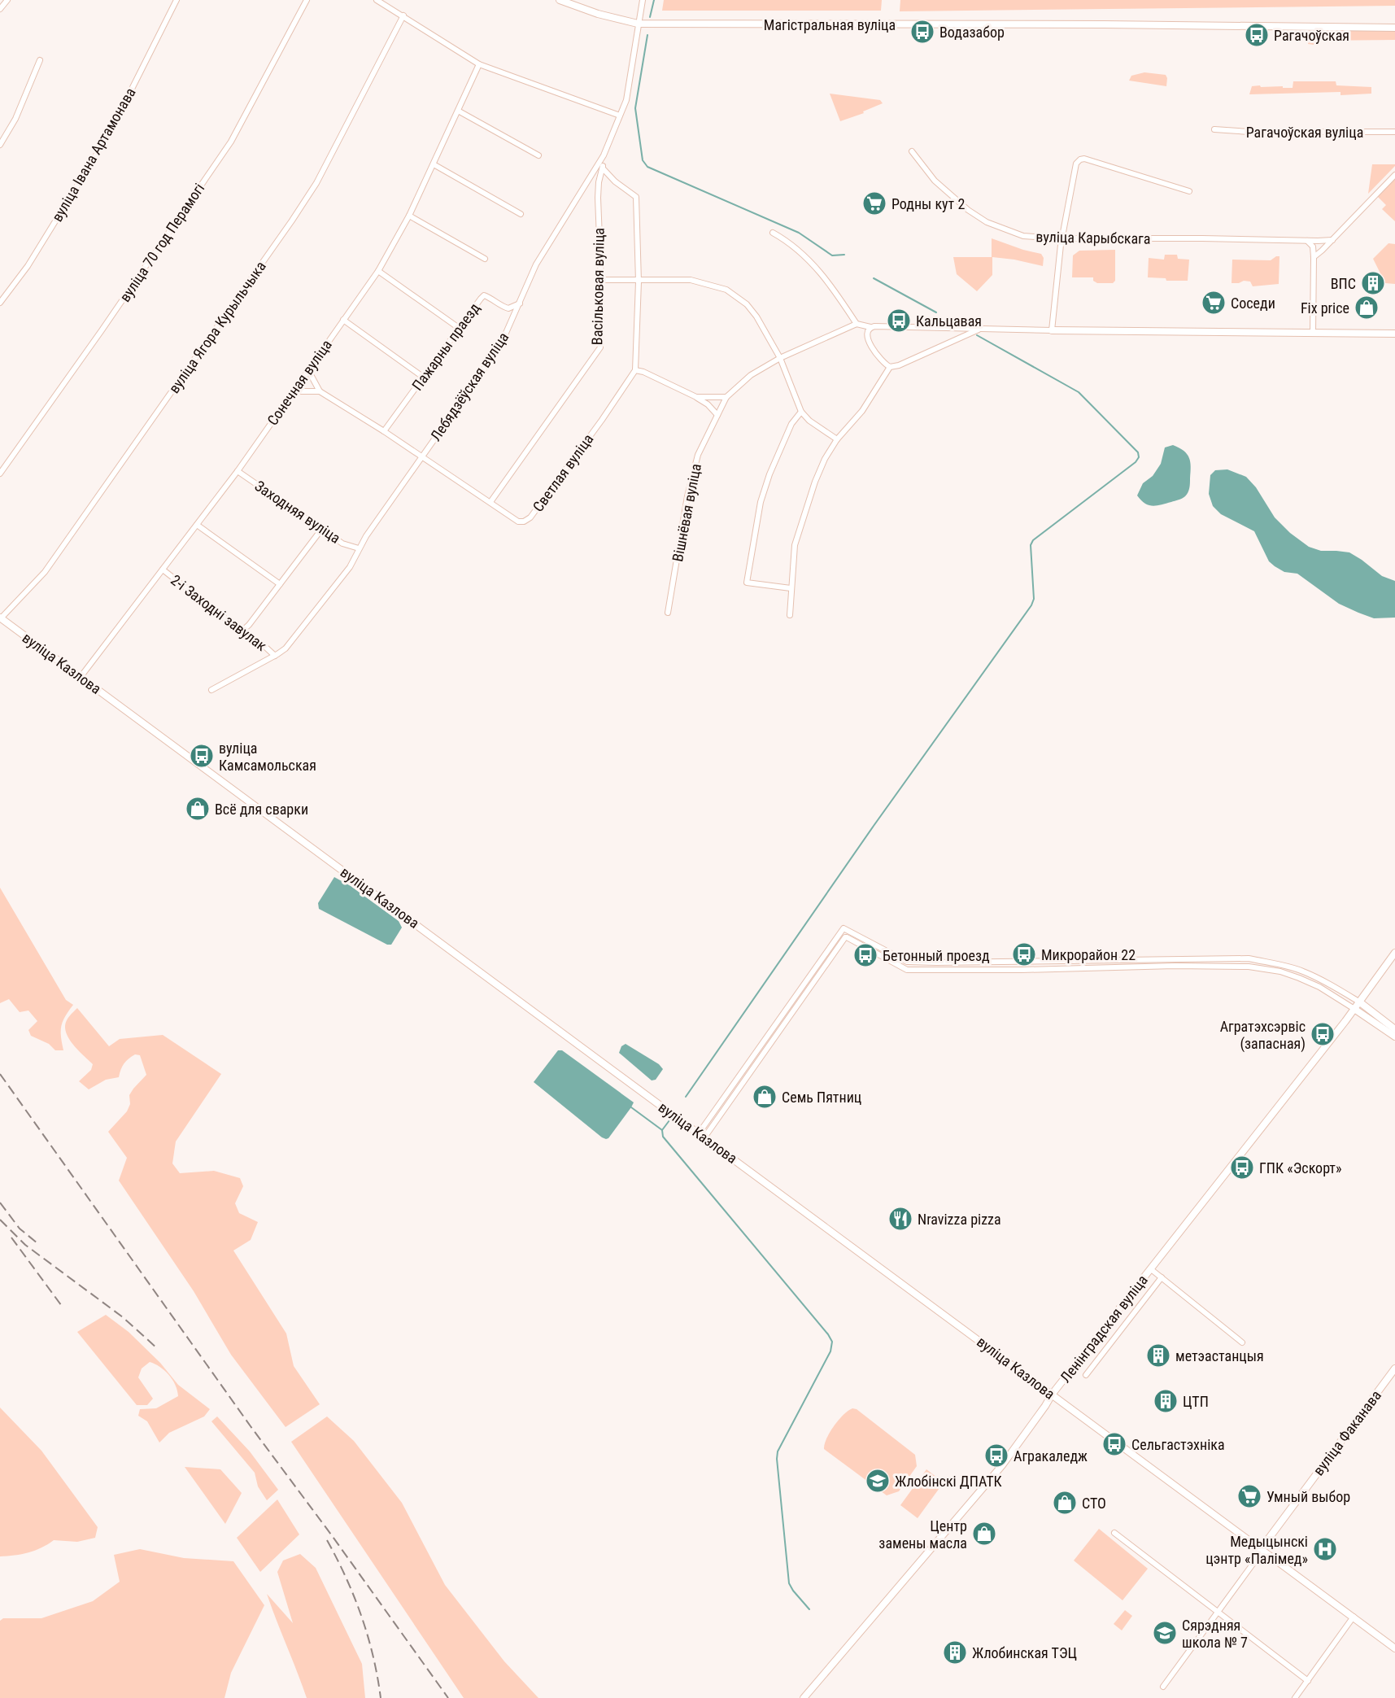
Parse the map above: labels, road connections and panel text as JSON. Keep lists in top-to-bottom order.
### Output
{
  "streets": {
    "main road": [
      "Магістральная вуліца",
      "вуліца Казлова",
      "Ленінградская вуліца",
      "вуліца Факанава"
    ],
    "street": [
      "Рагачоўская вуліца",
      "вуліца Івана Артамонава",
      "вуліца Карыбскага",
      "вуліца 70 год Перамогі",
      "Васільковая вуліца",
      "вуліца Ягора Курыльчыка",
      "Пажарны праезд",
      "Сонечная вуліца",
      "Лебядзёўская вуліца",
      "Светлая вуліца",
      "Заходняя вуліца",
      "Вішнёвая вуліца",
      "2-і Заходні завулак"
    ]
  },
  "crossings": [
    ["Магістральная вуліца", "Лебядзёўская вуліца"],
    ["Васільковая вуліца", "Лебядзёўская вуліца"],
    ["Васільковая вуліца", "Светлая вуліца"],
    ["вуліца Ягора Курыльчыка", "вуліца Казлова"],
    ["Пажарны праезд", "Лебядзёўская вуліца"],
    ["Пажарны праезд", "Светлая вуліца"],
    ["Сонечная вуліца", "Заходняя вуліца"],
    ["Сонечная вуліца", "2-і Заходні завулак"],
    ["Сонечная вуліца", "вуліца Казлова"],
    ["Лебядзёўская вуліца", "Светлая вуліца"],
    ["Лебядзёўская вуліца", "Заходняя вуліца"],
    ["Лебядзёўская вуліца", "2-і Заходні завулак"],
    ["вуліца Казлова", "Ленінградская вуліца"],
    ["вуліца Казлова", "вуліца Факанава"]
  ],
  "places": {
    "bus stop": [
      "Водазабор",
      "Рагачоўская",
      "Кальцавая",
      "вуліца Камсамольская",
      "Микрорайон 22",
      "Бетонный проезд",
      "Агратэхсэрвіс (запасная)",
      "ГПК «Эскорт»",
      "Сельгастэхніка",
      "Агракаледж"
    ],
    "supermarket": ["Родны кут 2", "Соседи", "Умный выбор"],
    "building": [
      "ВПС",
      "метэастанцыя",
      "ЦТП",
      "Жлобинская ТЭЦ"
    ],
    "shop": [
      "Fix price",
      "Всё для сварки",
      "Семь Пятниц",
      "СТО",
      "Центр замены масла"
    ],
    "restaurant": ["Nravizza pizza"],
    "school or university": ["Жлобінскі ДПАТК", "Сярэдняя школа № 7"],
    "hospital": ["Медыцынскі цэнтр «Палімед»"]
  }
}
